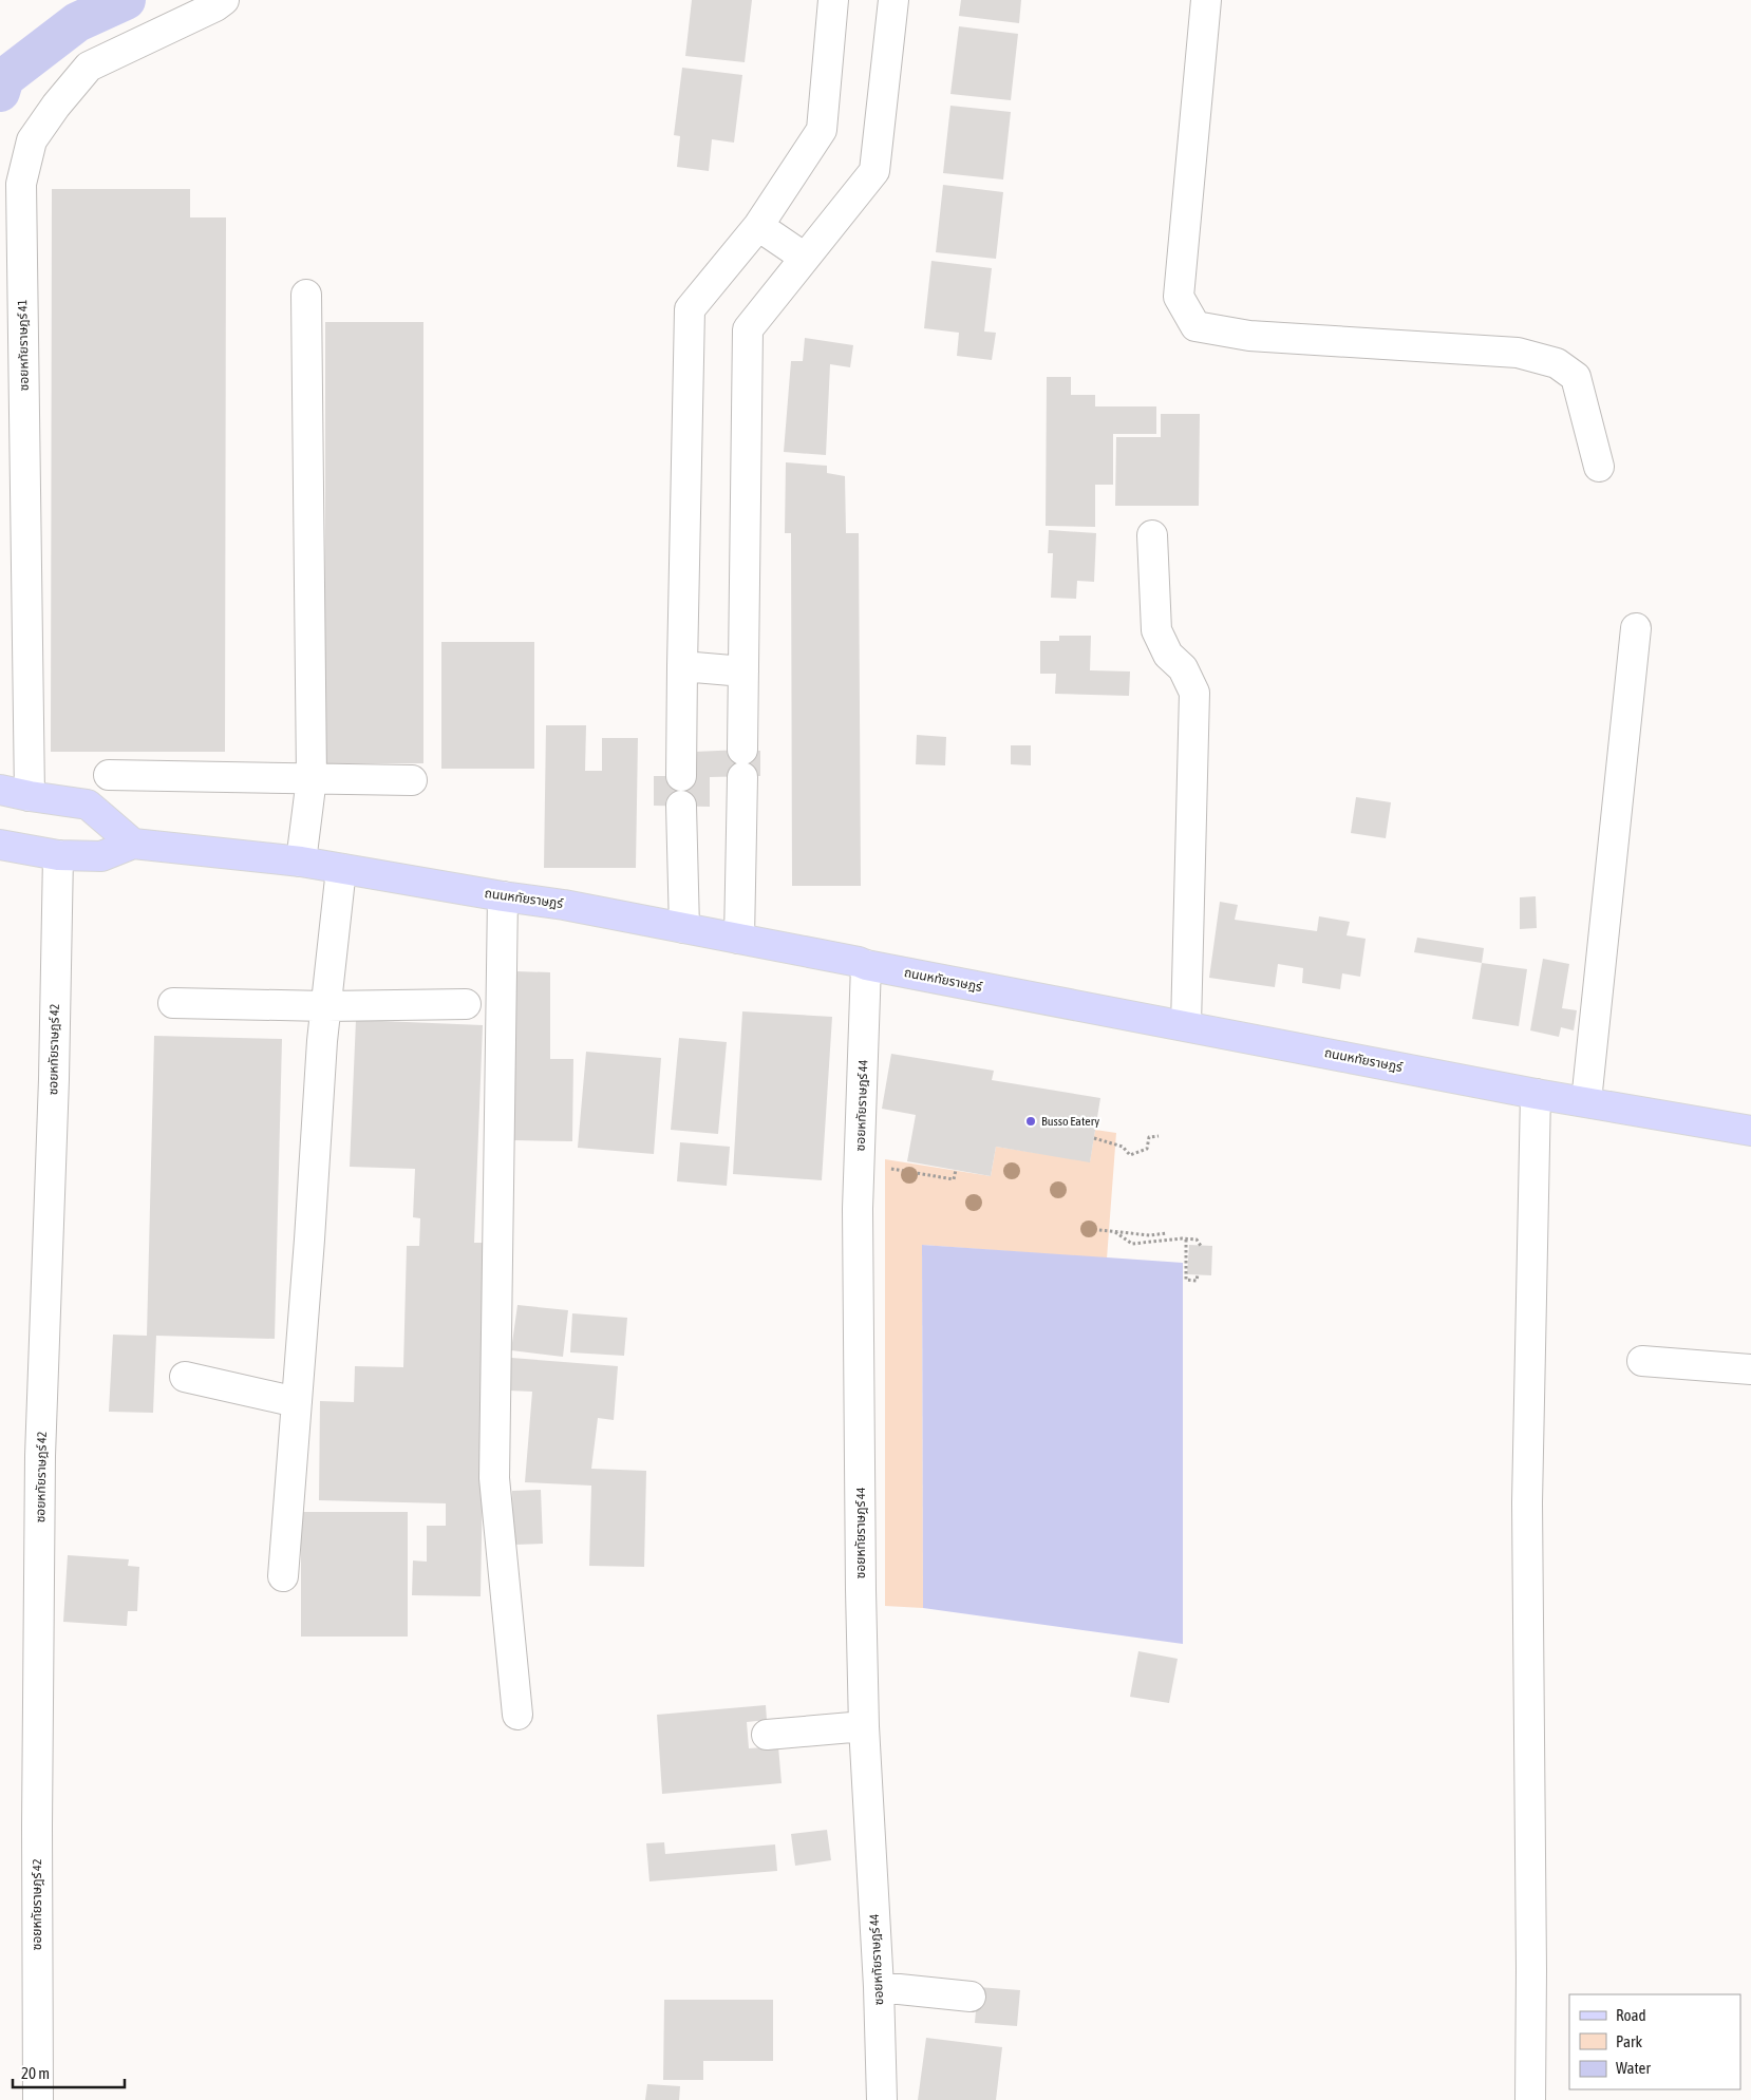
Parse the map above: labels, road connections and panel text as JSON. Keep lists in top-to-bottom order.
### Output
{
  "streets": {
    "main road": ["ถนนหทัยราษฎร์"],
    "street": ["ซอยหทัยราษฎร์ 41", "ซอยหทัยราษฎร์ 42", "ซอยหทัยราษฎร์ 44"]
  },
  "crossings": [
    ["ถนนหทัยราษฎร์", "ซอยหทัยราษฎร์ 42"],
    ["ถนนหทัยราษฎร์", "ซอยหทัยราษฎร์ 44"]
  ],
  "places": ["Busso Eatery"],
  "legend": ["Road", "Park", "Water"],
  "scale_bar": "20 m"
}
